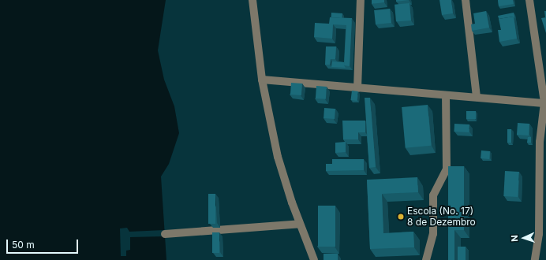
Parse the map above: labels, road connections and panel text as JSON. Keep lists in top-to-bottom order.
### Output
{
  "places": ["Escola (No. 17) 8 de Dezembro"],
  "scale_bar": "50 m",
  "north": "left"
}
